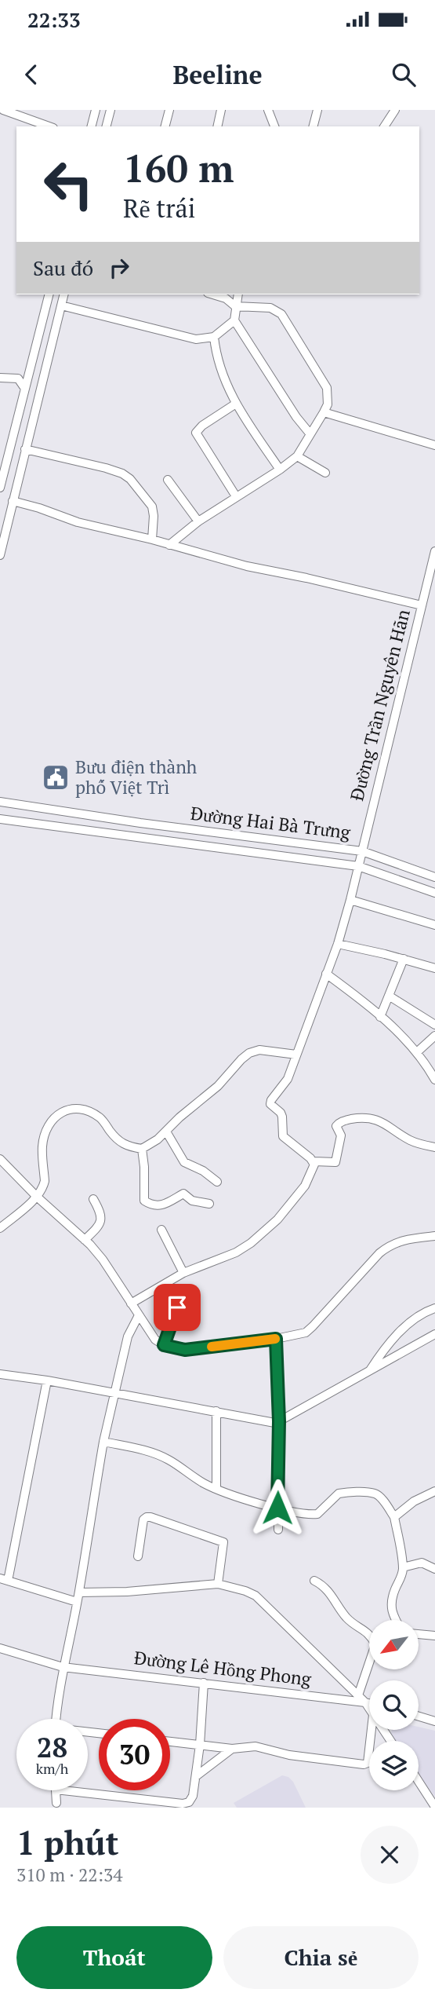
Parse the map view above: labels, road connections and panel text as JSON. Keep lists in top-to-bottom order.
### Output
{
  "streets": {
    "street": ["Đường Trần Nguyên Hãn", "Đường Hai Bà Trưng", "Đường Lê Hồng Phong"]
  },
  "crossings": [
    ["Đường Trần Nguyên Hãn", "Đường Hai Bà Trưng"]
  ],
  "places": {
    "public building": ["Bưu điện thành phố Việt Trì"]
  },
  "north": "bottom left",
  "page": {
    "status": "22:33",
    "header": "Beeline",
    "turn": ["160 m", "Rẽ trái"],
    "then": "Sau đó",
    "speed": "28 km/h",
    "limit": "30",
    "heading": ["1 phút", "310 m · 22:34"],
    "buttons": ["Thoát", "Chia sẻ"]
  }
}
